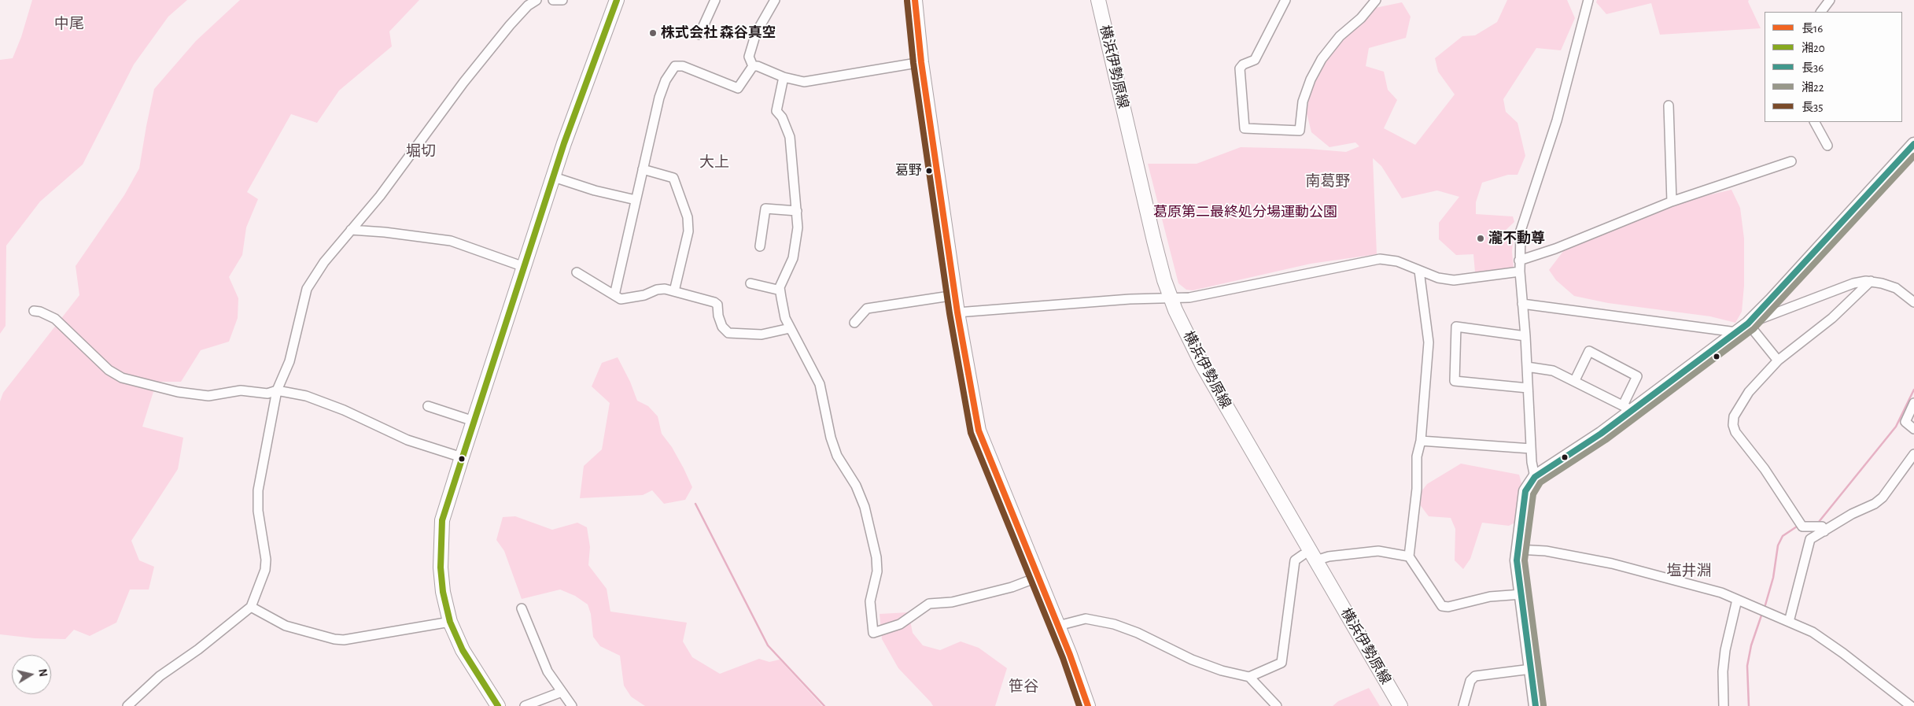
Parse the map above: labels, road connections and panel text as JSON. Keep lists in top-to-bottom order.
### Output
{
  "streets": {
    "main road": ["横浜伊勢原線"]
  },
  "districts": [
    "中尾",
    "堀切",
    "大上",
    "南葛野",
    "塩井淵",
    "笹谷"
  ],
  "parks": ["葛原第二最終処分場運動公園"],
  "places": ["株式会社 森谷真空", "葛野", "瀧不動尊"],
  "lines": [
    "transit line 長16",
    "transit line 湘20",
    "transit line 長35",
    "transit line 長36",
    "transit line 湘22"
  ],
  "legend": [
    "長16",
    "湘20",
    "長36",
    "湘22",
    "長35"
  ],
  "north": "right"
}
